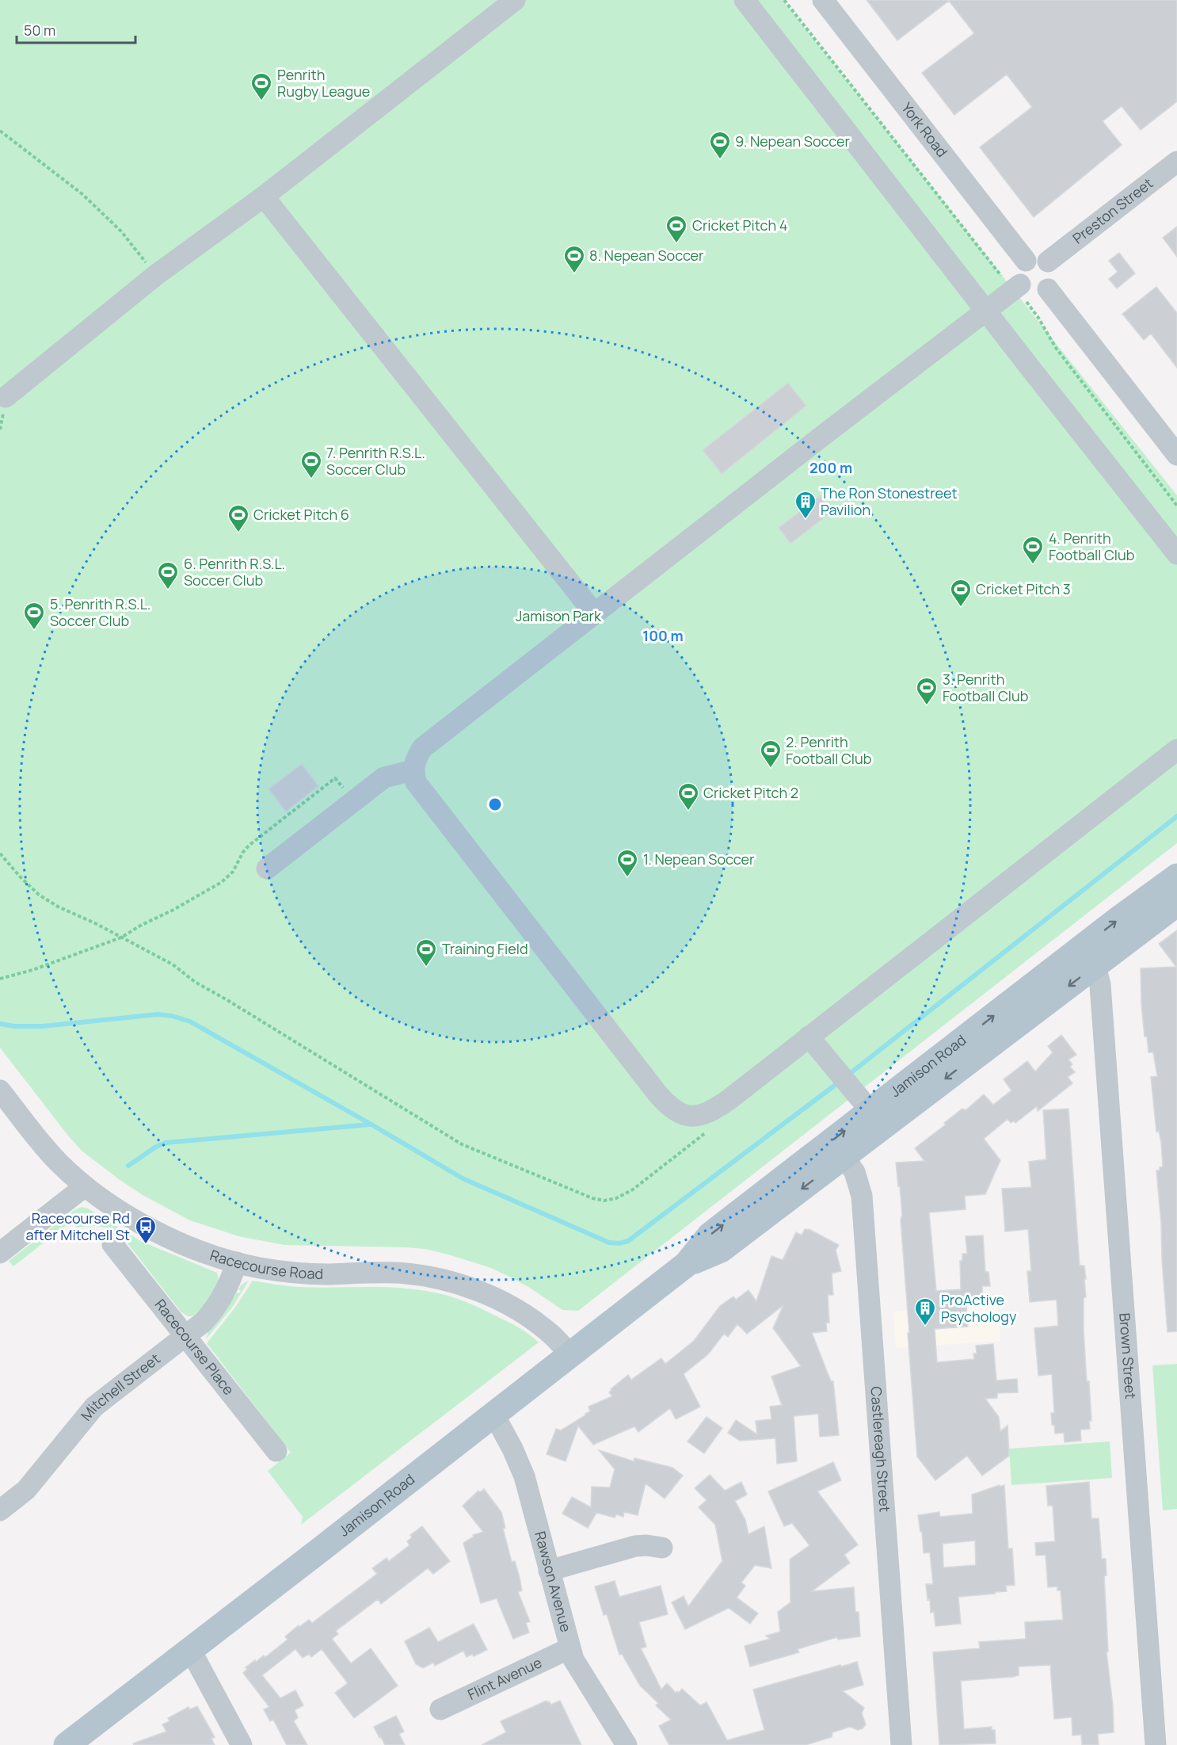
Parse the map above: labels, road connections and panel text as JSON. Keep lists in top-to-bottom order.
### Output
{
  "streets": {
    "main road": ["Jamison Road"],
    "street": [
      "York Road",
      "Preston Street",
      "Racecourse Road",
      "Racecourse Place",
      "Brown Street",
      "Mitchell Street",
      "Castlereagh Street",
      "Rawson Avenue",
      "Flint Avenue"
    ]
  },
  "crossings": [
    ["York Road", "Preston Street"],
    ["Jamison Road", "Racecourse Road"],
    ["Jamison Road", "Brown Street"],
    ["Jamison Road", "Castlereagh Street"],
    ["Jamison Road", "Rawson Avenue"],
    ["Racecourse Road", "Mitchell Street"],
    ["Racecourse Place", "Mitchell Street"],
    ["Rawson Avenue", "Flint Avenue"]
  ],
  "parks": ["Jamison Park"],
  "places": {
    "sports": [
      "Penrith Rugby League",
      "9. Nepean Soccer",
      "Cricket Pitch 4",
      "8. Nepean Soccer",
      "7. Penrith R.S.L. Soccer Club",
      "Cricket Pitch 6",
      "4. Penrith Football Club",
      "6. Penrith R.S.L. Soccer Club",
      "Cricket Pitch 3",
      "5. Penrith R.S.L. Soccer Club",
      "3. Penrith Football Club",
      "2. Penrith Football Club",
      "Cricket Pitch 2",
      "1. Nepean Soccer",
      "Training Field"
    ],
    "building": ["The Ron Stonestreet Pavilion", "ProActive Psychology"],
    "bus stop": ["Racecourse Rd after Mitchell St"]
  },
  "scale_bar": "50 m",
  "rings": ["200 m", "100 m"]
}
